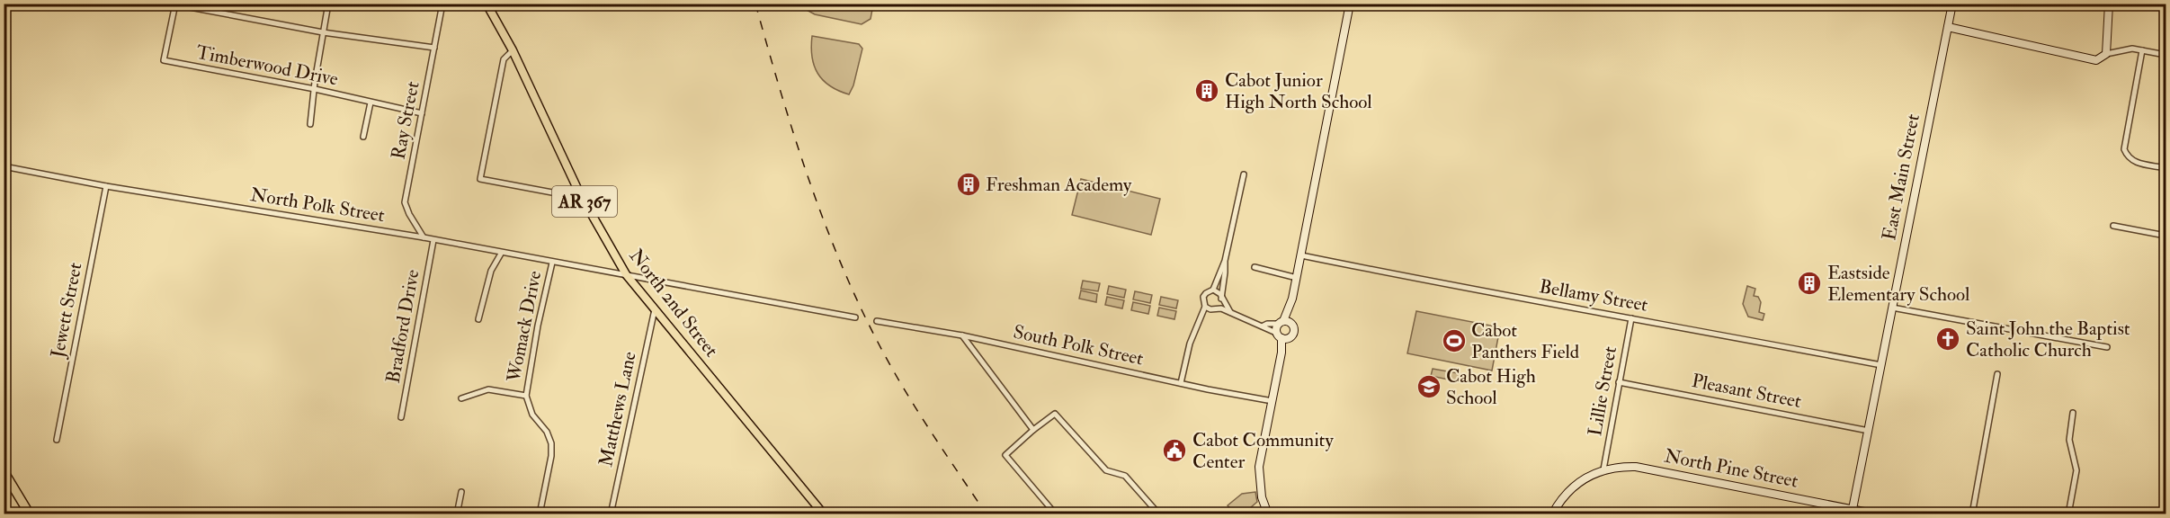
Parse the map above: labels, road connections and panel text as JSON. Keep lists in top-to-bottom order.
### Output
{
  "streets": {
    "main road": ["AR 367", "North 2nd Street"],
    "street": [
      "Timberwood Drive",
      "Ray Street",
      "East Main Street",
      "North Polk Street",
      "Bellamy Street",
      "Jewett Street",
      "Bradford Drive",
      "Womack Drive",
      "South Polk Street",
      "Lillie Street",
      "Pleasant Street",
      "Matthews Lane",
      "North Pine Street"
    ]
  },
  "crossings": [
    ["Timberwood Drive", "Ray Street"],
    ["Ray Street", "North Polk Street"],
    ["East Main Street", "Bellamy Street"],
    ["East Main Street", "Pleasant Street"],
    ["East Main Street", "North Pine Street"],
    ["North Polk Street", "North 2nd Street"],
    ["North Polk Street", "Jewett Street"],
    ["North Polk Street", "Bradford Drive"],
    ["North Polk Street", "Womack Drive"],
    ["Bellamy Street", "Lillie Street"],
    ["North 2nd Street", "Matthews Lane"],
    ["Lillie Street", "Pleasant Street"],
    ["Lillie Street", "North Pine Street"]
  ],
  "places": {
    "building": ["Cabot Junior High North School", "Freshman Academy", "Eastside Elementary School"],
    "church": ["Saint John the Baptist Catholic Church"],
    "sports": ["Cabot Panthers Field"],
    "school or university": ["Cabot High School"],
    "public building": ["Cabot Community Center"]
  }
}
